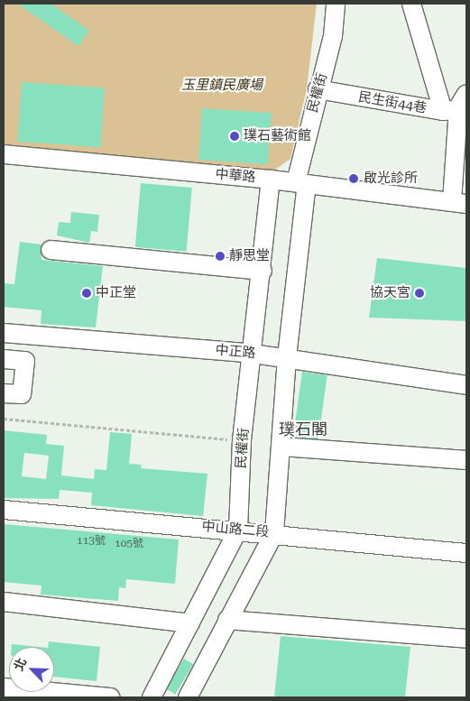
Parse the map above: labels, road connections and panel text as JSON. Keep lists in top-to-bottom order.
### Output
{
  "streets": {
    "street": [
      "民權街",
      "民生街44巷",
      "中華路",
      "中正路",
      "中山路二段"
    ]
  },
  "crossings": [
    ["民權街", "民生街44巷"],
    ["民權街", "中華路"],
    ["民權街", "中正路"],
    ["民權街", "中山路二段"]
  ],
  "districts": ["璞石閣"],
  "parks": ["玉里鎮民廣場"],
  "places": [
    "璞石藝術館",
    "啟光診所",
    "靜思堂",
    "中正堂",
    "協天宮"
  ],
  "house_numbers": ["113號", "105號"],
  "north": "top left"
}
